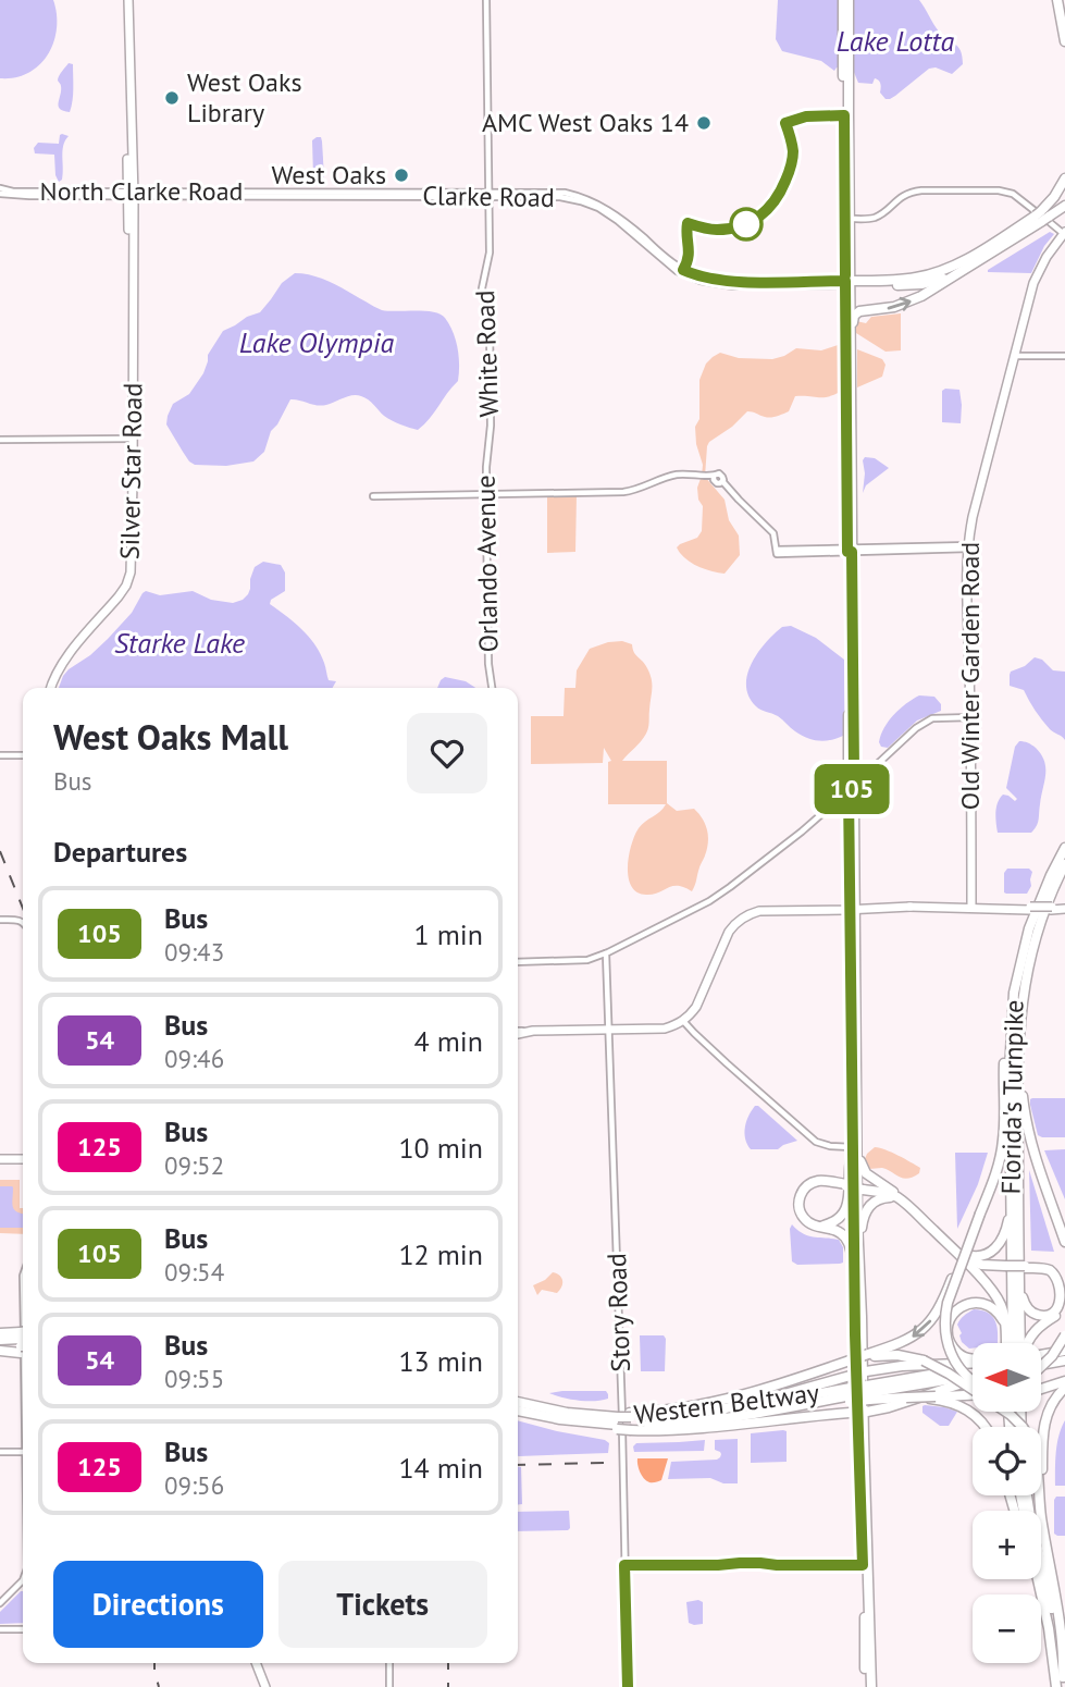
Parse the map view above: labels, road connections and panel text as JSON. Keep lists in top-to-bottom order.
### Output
{
  "streets": {
    "highway": ["Florida's Turnpike", "Western Beltway"],
    "main road": ["Silver Star Road", "Old Winter Garden Road"],
    "street": [
      "North Clarke Road",
      "Clarke Road",
      "White Road",
      "Orlando Avenue",
      "Story Road"
    ]
  },
  "crossings": [
    ["North Clarke Road", "Clarke Road"],
    ["North Clarke Road", "Silver Star Road"],
    ["Clarke Road", "White Road"],
    ["White Road", "Orlando Avenue"]
  ],
  "water": ["Lake Lotta", "Lake Olympia", "Starke Lake"],
  "places": ["West Oaks Library", "AMC West Oaks 14", "West Oaks"],
  "lines": ["bus line 105"],
  "north": "left",
  "page": {
    "on_map": "105",
    "heading": [
      ["West Oaks Mall", "Bus"],
      "Departures"
    ],
    "list": [
      {
        "mark": "105",
        "name": "Bus",
        "note": "09:43",
        "value": "1 min"
      },
      {
        "mark": "54",
        "name": "Bus",
        "note": "09:46",
        "value": "4 min"
      },
      {
        "mark": "125",
        "name": "Bus",
        "note": "09:52",
        "value": "10 min"
      },
      {
        "mark": "105",
        "name": "Bus",
        "note": "09:54",
        "value": "12 min"
      },
      {
        "mark": "54",
        "name": "Bus",
        "note": "09:55",
        "value": "13 min"
      },
      {
        "mark": "125",
        "name": "Bus",
        "note": "09:56",
        "value": "14 min"
      }
    ],
    "map_buttons": ["+", "−"],
    "buttons": ["Directions", "Tickets"]
  }
}
